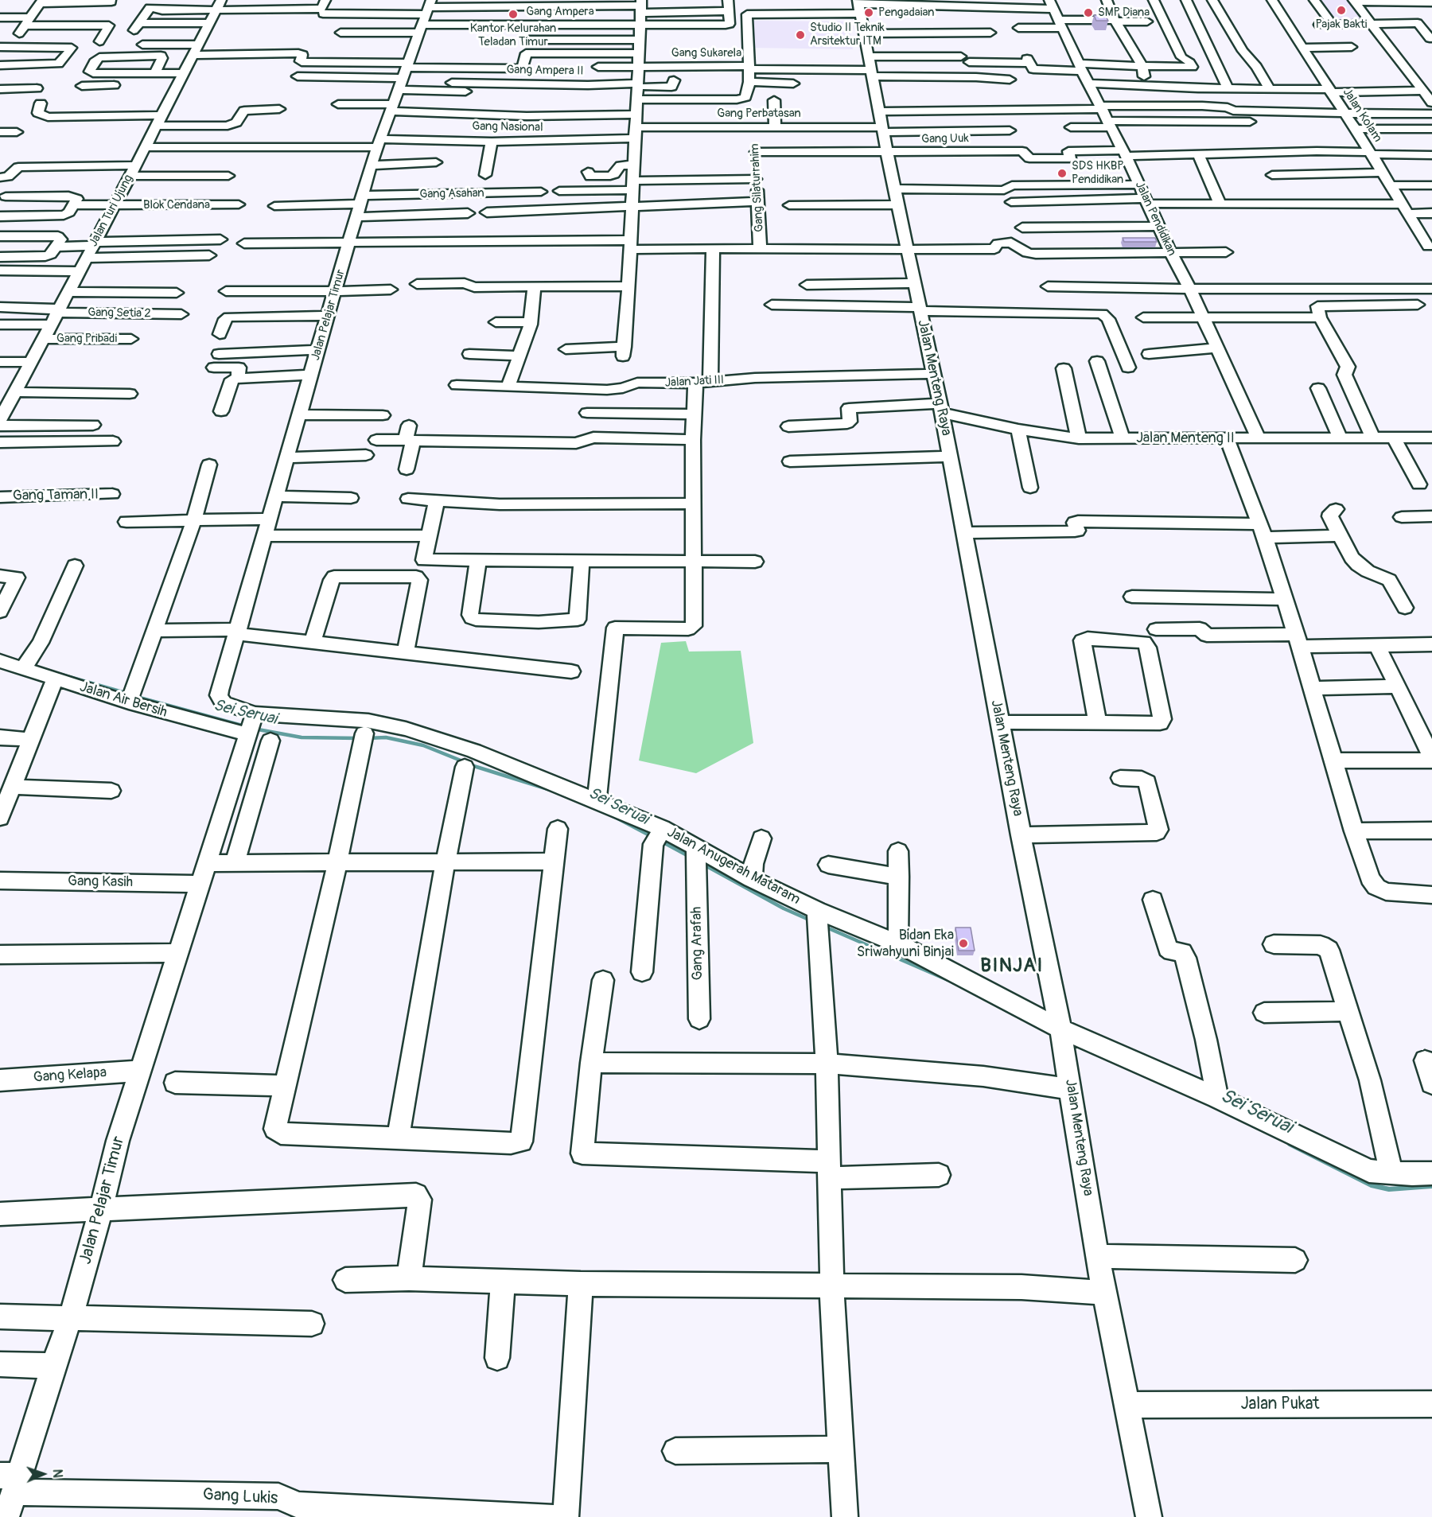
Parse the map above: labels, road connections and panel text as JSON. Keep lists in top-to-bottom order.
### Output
{
  "streets": {
    "street": [
      "Gang Ampera",
      "Gang Sukarela",
      "Gang Ampera II",
      "Gang Perbatasan",
      "Jalan Kolam",
      "Gang Nasional",
      "Gang Uuk",
      "Gang Silaturrahim",
      "Gang Asahan",
      "Blok Cendana",
      "Jalan Turi Ujung",
      "Jalan Pendidikan",
      "Gang Setia 2",
      "Jalan Pelajar Timur",
      "Gang Pribadi",
      "Jalan Menteng Raya",
      "Jalan Jati III",
      "Jalan Menteng II",
      "Gang Taman II",
      "Jalan Air Bersih",
      "Jalan Anugerah Mataram",
      "Gang Kasih",
      "Gang Arafah",
      "Gang Kelapa",
      "Jalan Pukat",
      "Gang Lukis"
    ]
  },
  "crossings": [
    ["Gang Ampera", "Jalan Pelajar Timur"],
    ["Gang Perbatasan", "Gang Nasional"],
    ["Gang Perbatasan", "Gang Silaturrahim"],
    ["Gang Perbatasan", "Jalan Menteng Raya"],
    ["Gang Nasional", "Jalan Turi Ujung"],
    ["Gang Nasional", "Jalan Pelajar Timur"],
    ["Gang Uuk", "Gang Silaturrahim"],
    ["Gang Uuk", "Jalan Pendidikan"],
    ["Gang Uuk", "Jalan Menteng Raya"],
    ["Gang Asahan", "Jalan Pelajar Timur"],
    ["Blok Cendana", "Jalan Turi Ujung"],
    ["Jalan Turi Ujung", "Gang Setia 2"],
    ["Jalan Turi Ujung", "Gang Pribadi"],
    ["Jalan Pendidikan", "Jalan Menteng II"],
    ["Jalan Pelajar Timur", "Gang Kasih"],
    ["Jalan Pelajar Timur", "Gang Kelapa"],
    ["Jalan Pelajar Timur", "Gang Lukis"],
    ["Jalan Menteng Raya", "Jalan Jati III"],
    ["Jalan Menteng Raya", "Jalan Menteng II"],
    ["Jalan Menteng Raya", "Jalan Anugerah Mataram"],
    ["Jalan Menteng Raya", "Jalan Pukat"],
    ["Jalan Air Bersih", "Jalan Anugerah Mataram"],
    ["Jalan Anugerah Mataram", "Gang Arafah"]
  ],
  "districts": ["BINJAI"],
  "water": ["Sei Seruai"],
  "places": [
    "Pajak Bakti",
    "Pengadaian",
    "SMP Diana",
    "Kantor Kelurahan Teladan Timur",
    "Studio II Teknik Arsitektur ITM",
    "SDS HKBP Pendidikan",
    "Bidan Eka Sriwahyuni Binjai"
  ],
  "north": "right"
}
